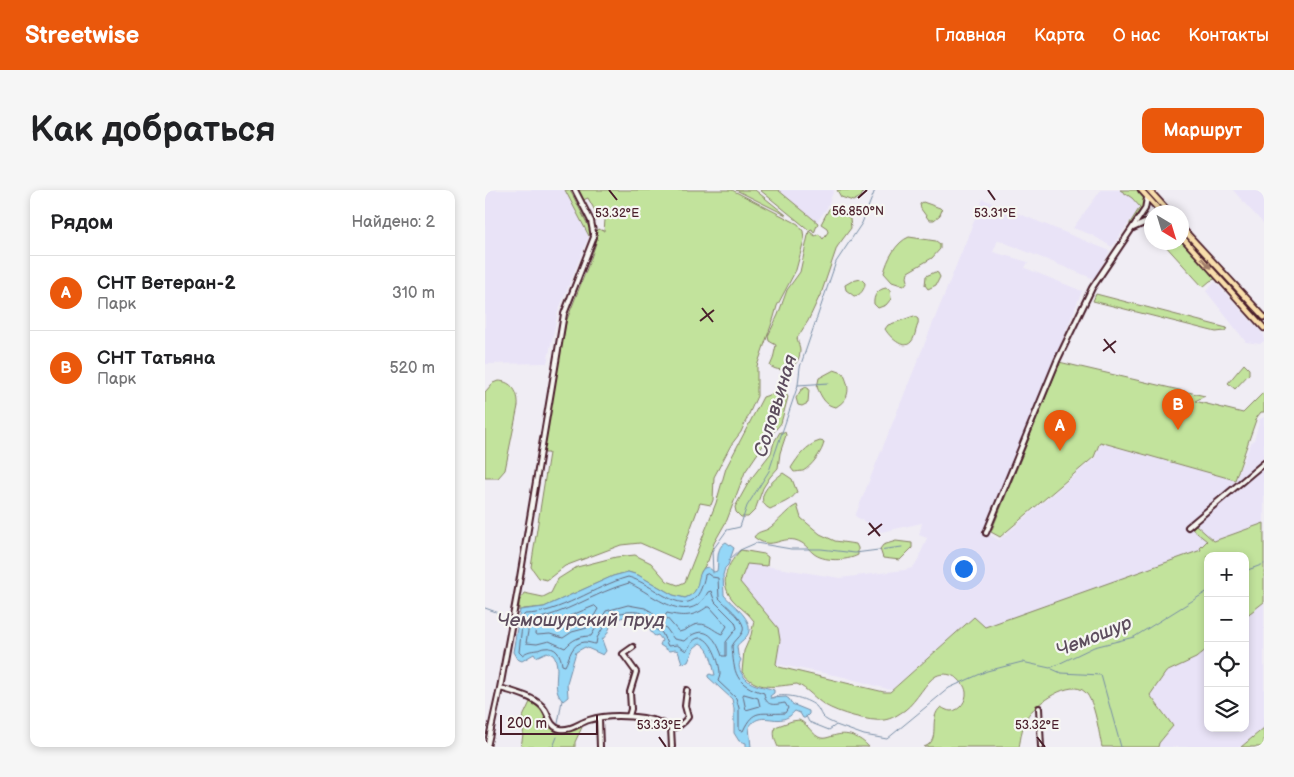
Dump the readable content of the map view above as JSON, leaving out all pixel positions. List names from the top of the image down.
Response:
{
  "water": ["Соловьиная", "Чемошурский пруд", "Чемошур"],
  "scale_bar": "200 m",
  "north": "bottom right",
  "page": {
    "header": "Streetwise",
    "nav": [
      "Главная",
      "Карта",
      "О нас",
      "Контакты"
    ],
    "buttons": "Маршрут",
    "title": "Как добраться",
    "heading": ["Рядом", "Найдено: 2"],
    "list": [
      {
        "mark": "A",
        "name": "СНТ Ветеран-2",
        "note": "Парк",
        "value": "310 m"
      },
      {
        "mark": "B",
        "name": "СНТ Татьяна",
        "note": "Парк",
        "value": "520 m"
      }
    ],
    "pins": ["B", "A"],
    "map_buttons": ["+", "−"],
    "scale": "200 m"
  },
  "coordinates": [
    "56.850°N",
    "53.32°E",
    "53.31°E",
    "53.33°E"
  ]
}
